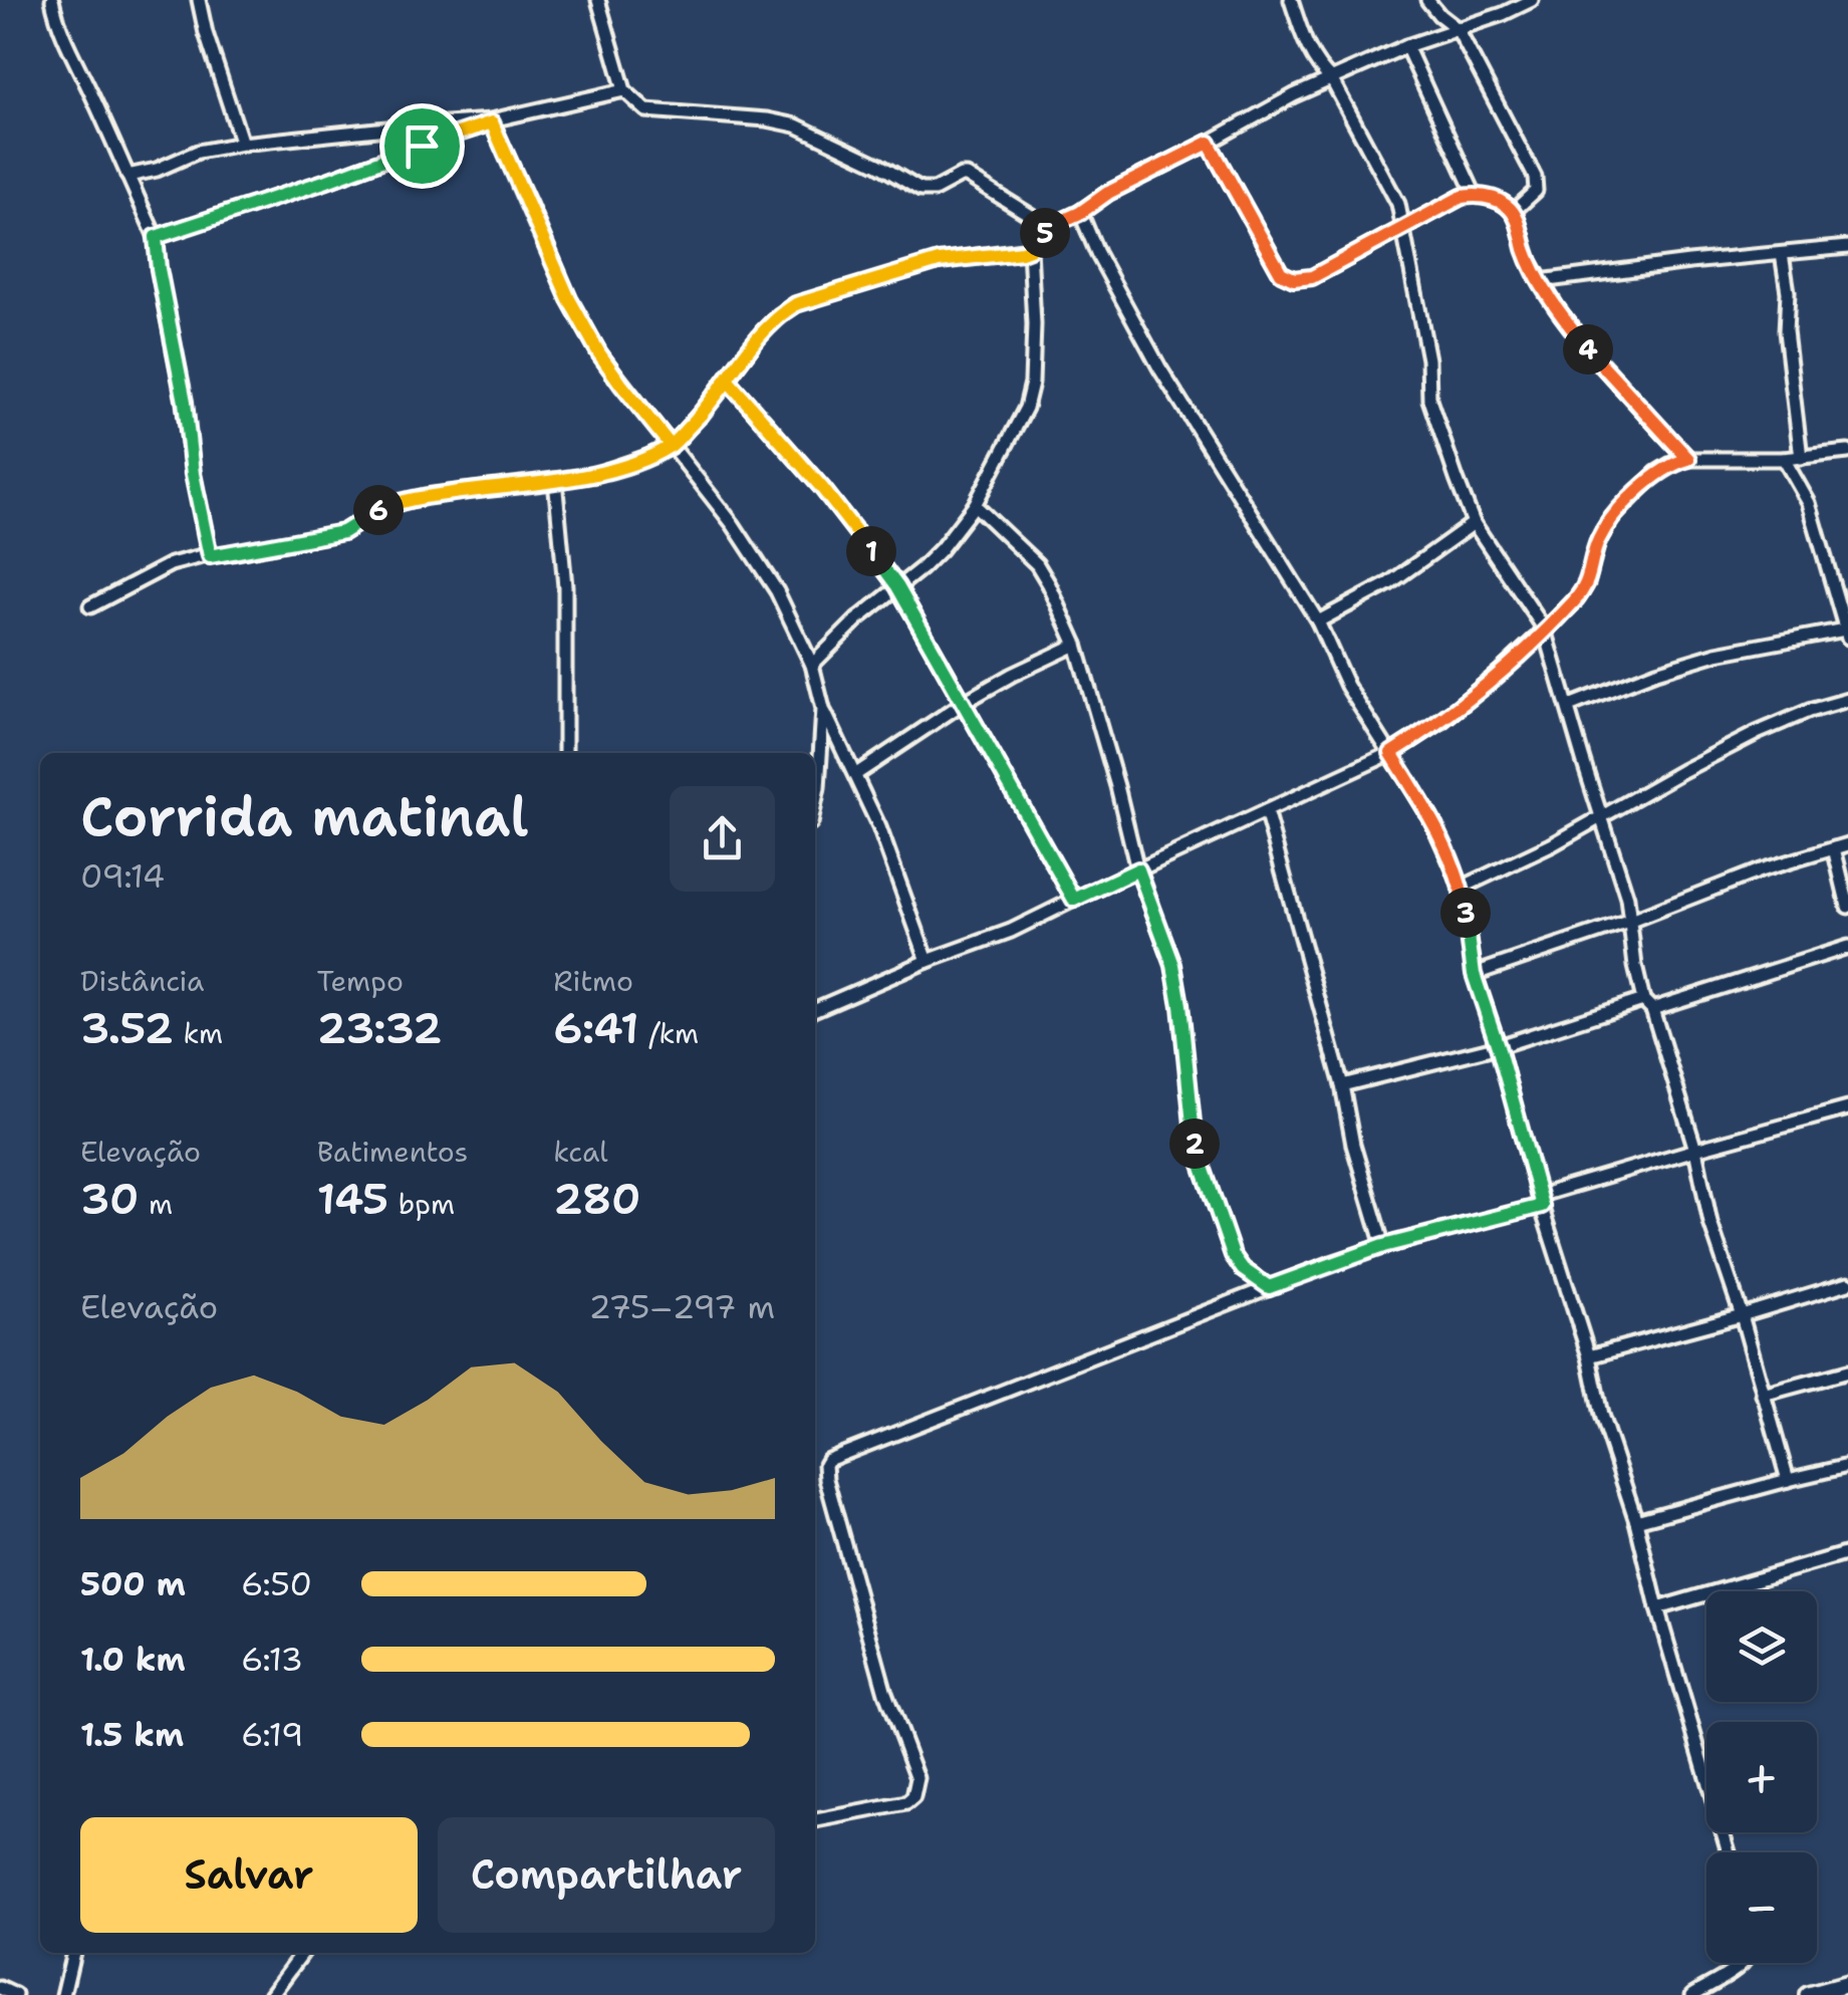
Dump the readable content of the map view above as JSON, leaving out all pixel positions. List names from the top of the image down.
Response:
{
  "page": {
    "pins": [
      "5",
      "4",
      "6",
      "1",
      "3",
      "2"
    ],
    "heading": ["Corrida matinal", "09:14"],
    "stats": [
      ["Distância", "3.52 km"],
      ["Tempo", "23:32"],
      ["Ritmo", "6:41 /km"],
      ["Elevação", "30 m"],
      ["Batimentos", "145 bpm"],
      ["kcal", "280"]
    ],
    "chart": ["Elevação", "275–297 m"],
    "list": [
      {
        "name": "500 m",
        "note": "6:50"
      },
      {
        "name": "1.0 km",
        "note": "6:13"
      },
      {
        "name": "1.5 km",
        "note": "6:19"
      }
    ],
    "map_buttons": ["+", "−"],
    "buttons": ["Salvar", "Compartilhar"]
  }
}
